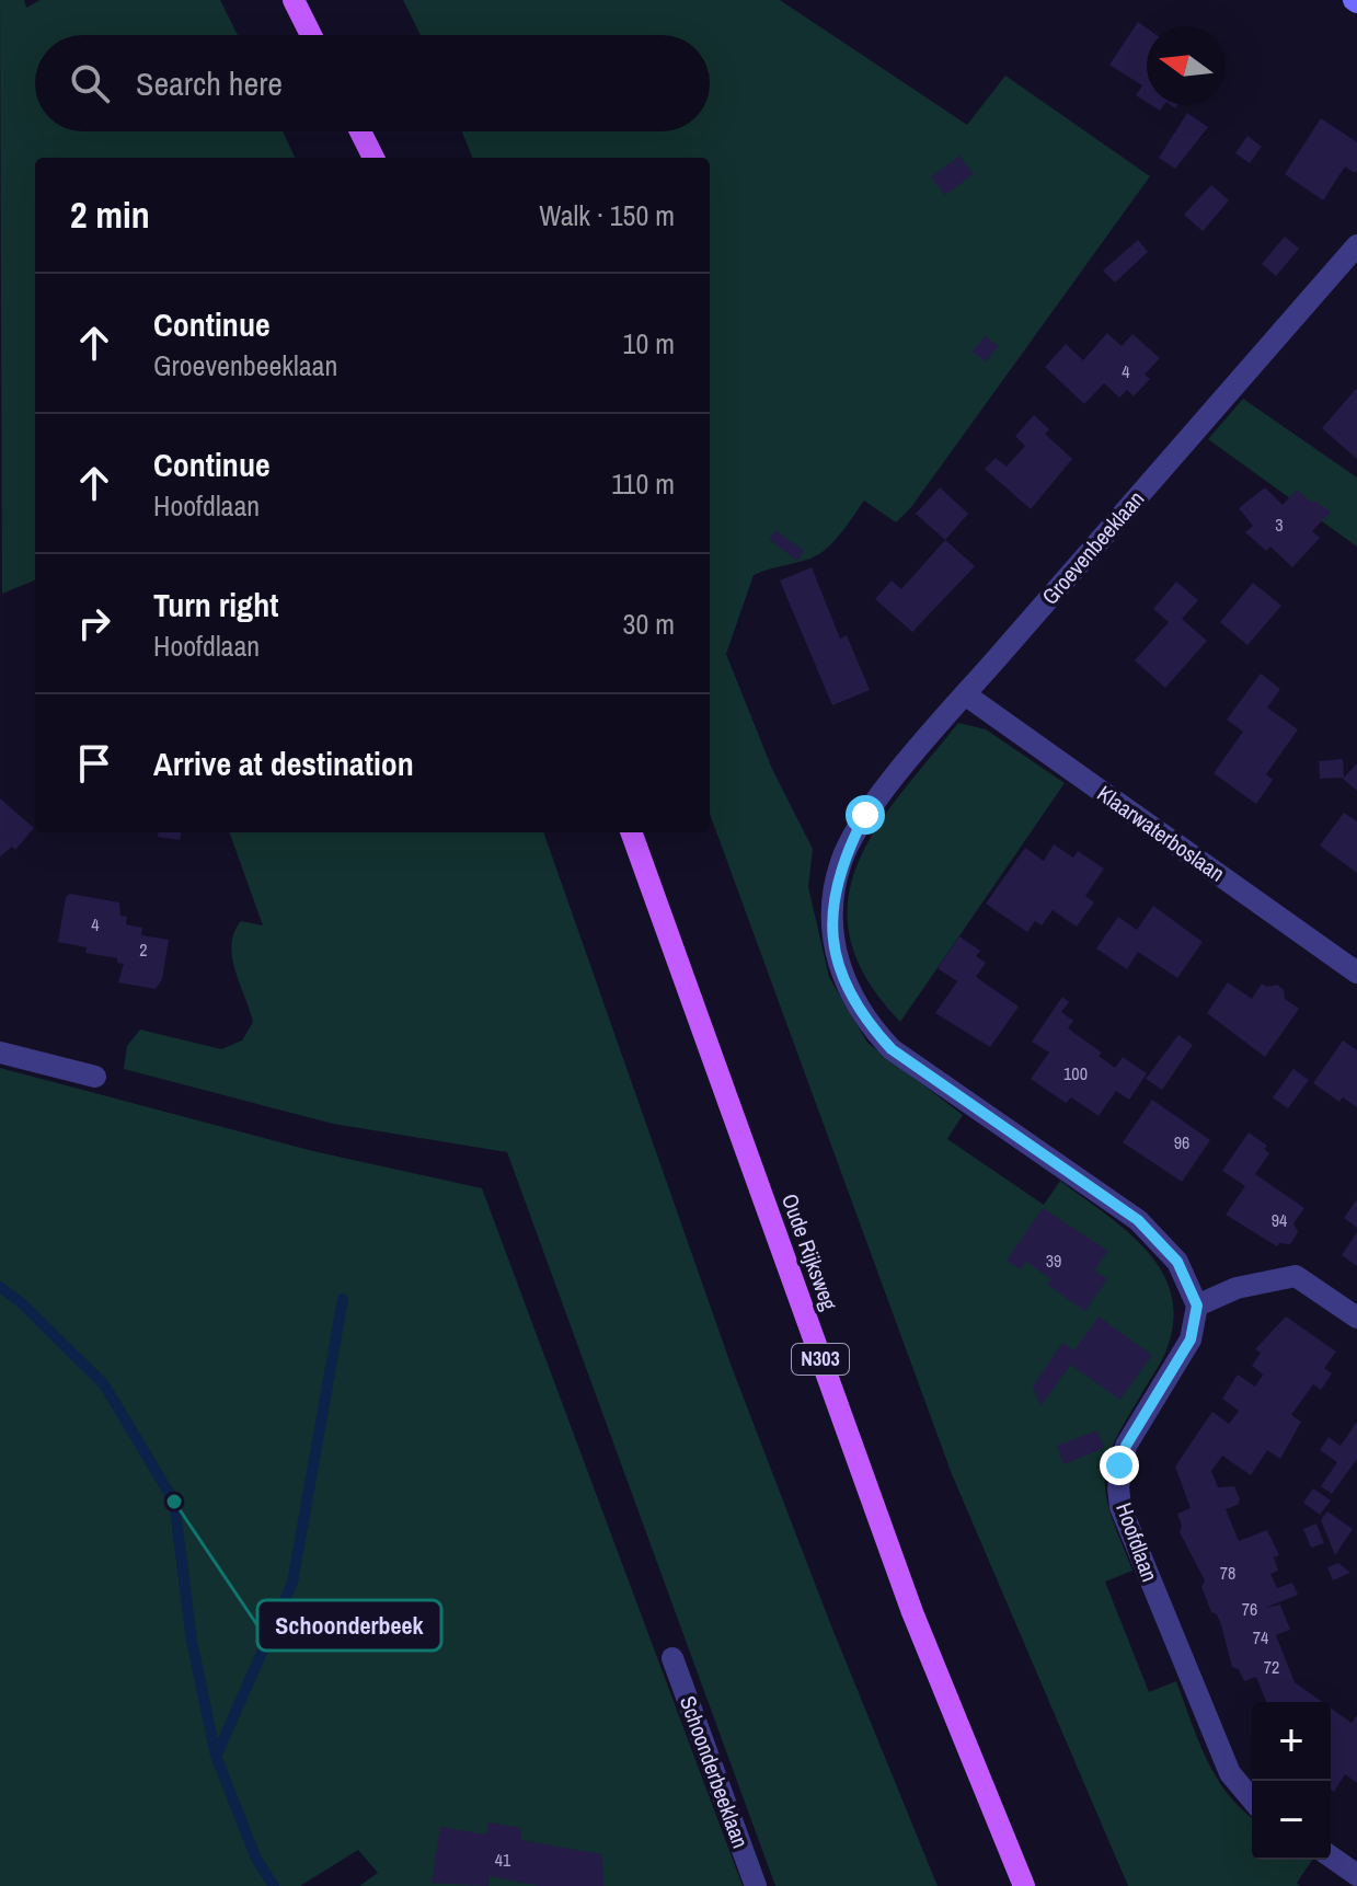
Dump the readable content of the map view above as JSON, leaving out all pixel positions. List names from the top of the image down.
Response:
{
  "streets": {
    "main road": ["Oude Rijksweg", "N303"],
    "street": [
      "Groevenbeeklaan",
      "Klaarwaterboslaan",
      "Hoofdlaan",
      "Schoonderbeeklaan"
    ]
  },
  "crossings": [
    ["Groevenbeeklaan", "Klaarwaterboslaan"],
    ["Groevenbeeklaan", "Hoofdlaan"]
  ],
  "places": ["Schoonderbeek"],
  "house_numbers": [
    "4",
    "3",
    "4",
    "2",
    "100",
    "96",
    "94",
    "39",
    "78",
    "76",
    "74",
    "72",
    "41"
  ],
  "north": "left",
  "page": {
    "search": "Search here",
    "heading": ["2 min", "Walk · 150 m"],
    "list": [
      ["Continue", "Groevenbeeklaan", "10 m"],
      ["Continue", "Hoofdlaan", "110 m"],
      ["Turn right", "Hoofdlaan", "30 m"],
      "Arrive at destination"
    ],
    "map_buttons": ["+", "−"]
  }
}
